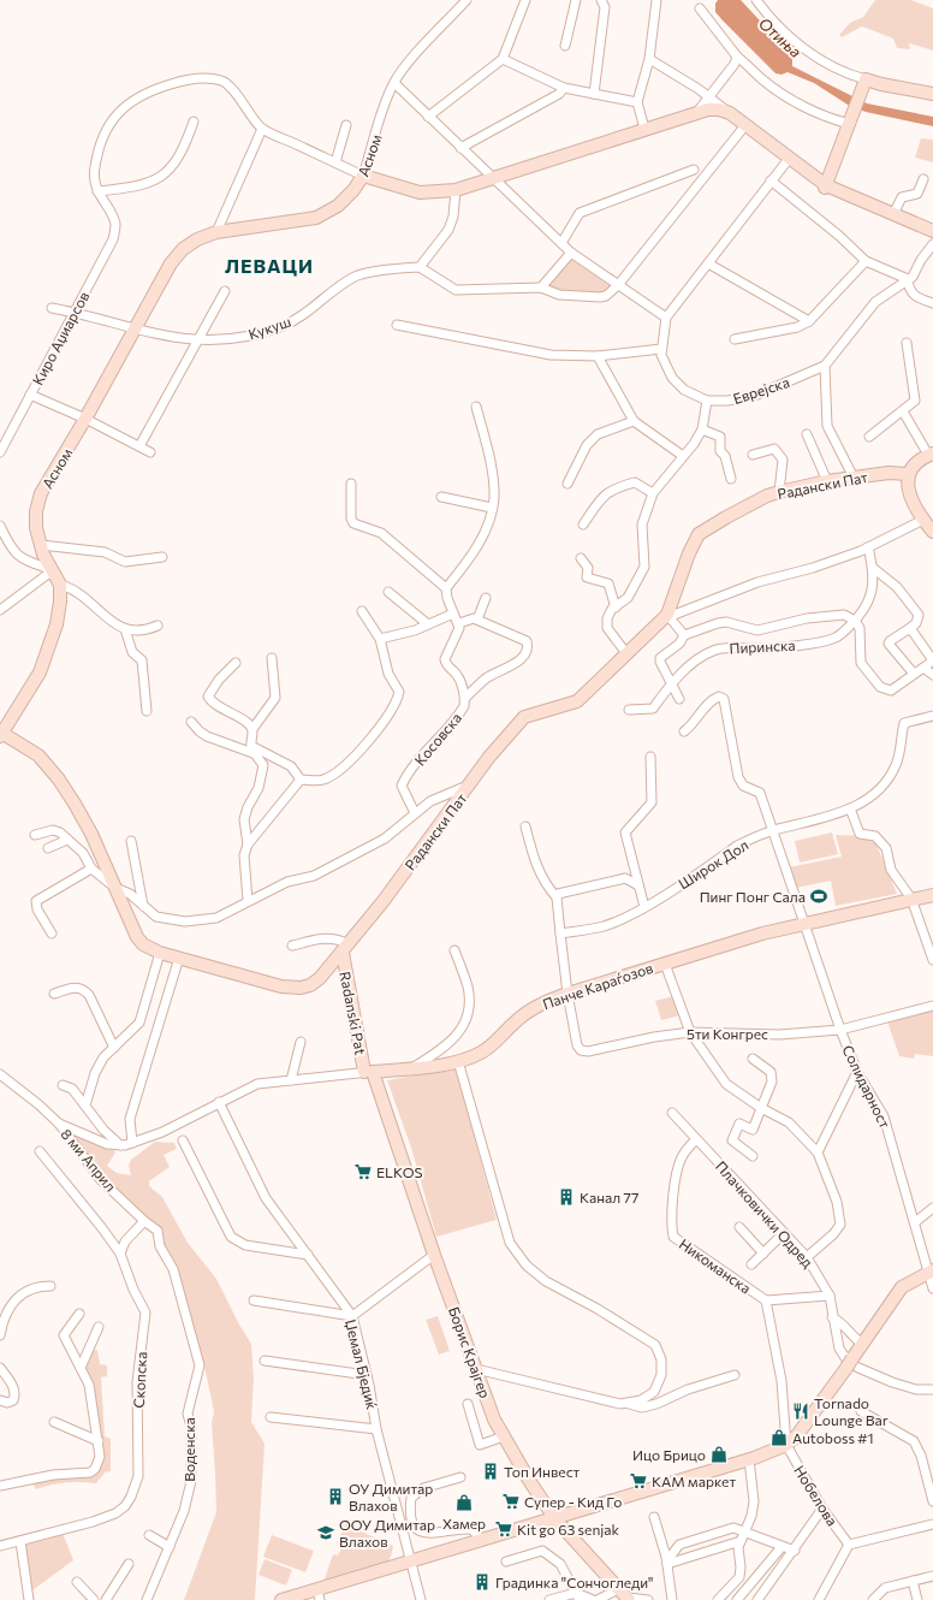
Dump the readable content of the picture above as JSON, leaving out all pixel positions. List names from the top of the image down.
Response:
{
  "streets": {
    "street": [
      "Асном",
      "Кукуш",
      "Киро Аџиарсов",
      "Еврејска",
      "Радански Пат",
      "Пиринска",
      "Косовска",
      "Широк Дол",
      "Панче Караѓозов",
      "Radanski Pat",
      "5ти Конгрес",
      "Солидарност",
      "8 ми Април",
      "Плачковички Одред",
      "Никоманска",
      "Борис Крајгер",
      "Џемал Бједиќ",
      "Скопска",
      "Воденска",
      "Нобелова"
    ]
  },
  "crossings": [
    ["Асном", "Кукуш"],
    ["Асном", "Радански Пат"],
    ["Кукуш", "Киро Аџиарсов"],
    ["Радански Пат", "Radanski Pat"],
    ["Широк Дол", "Солидарност"],
    ["Панче Караѓозов", "Radanski Pat"],
    ["Панче Караѓозов", "5ти Конгрес"],
    ["Панче Караѓозов", "Солидарност"],
    ["Панче Караѓозов", "Борис Крајгер"],
    ["Панче Караѓозов", "Џемал Бједиќ"],
    ["Radanski Pat", "Борис Крајгер"],
    ["5ти Конгрес", "Солидарност"],
    ["8 ми Април", "Воденска"],
    ["Плачковички Одред", "Никоманска"],
    ["Никоманска", "Нобелова"]
  ],
  "districts": ["ЛЕВАЦИ"],
  "water": ["Отиња"],
  "places": {
    "sports": ["Пинг Понг Сала"],
    "supermarket": [
      "ELKOS",
      "КАМ маркет",
      "Супер - Кид Го",
      "Kit go 63 senjak"
    ],
    "building": [
      "Канал 77",
      "Топ Инвест",
      "ОУ Димитар Влахов",
      "Градинка \"Сончогледи\""
    ],
    "restaurant": ["Tornado Lounge Bar"],
    "shop": ["Autoboss #1", "Ицо Брицо", "Хамер"],
    "school or university": ["ООУ Димитар Влахов"]
  }
}
